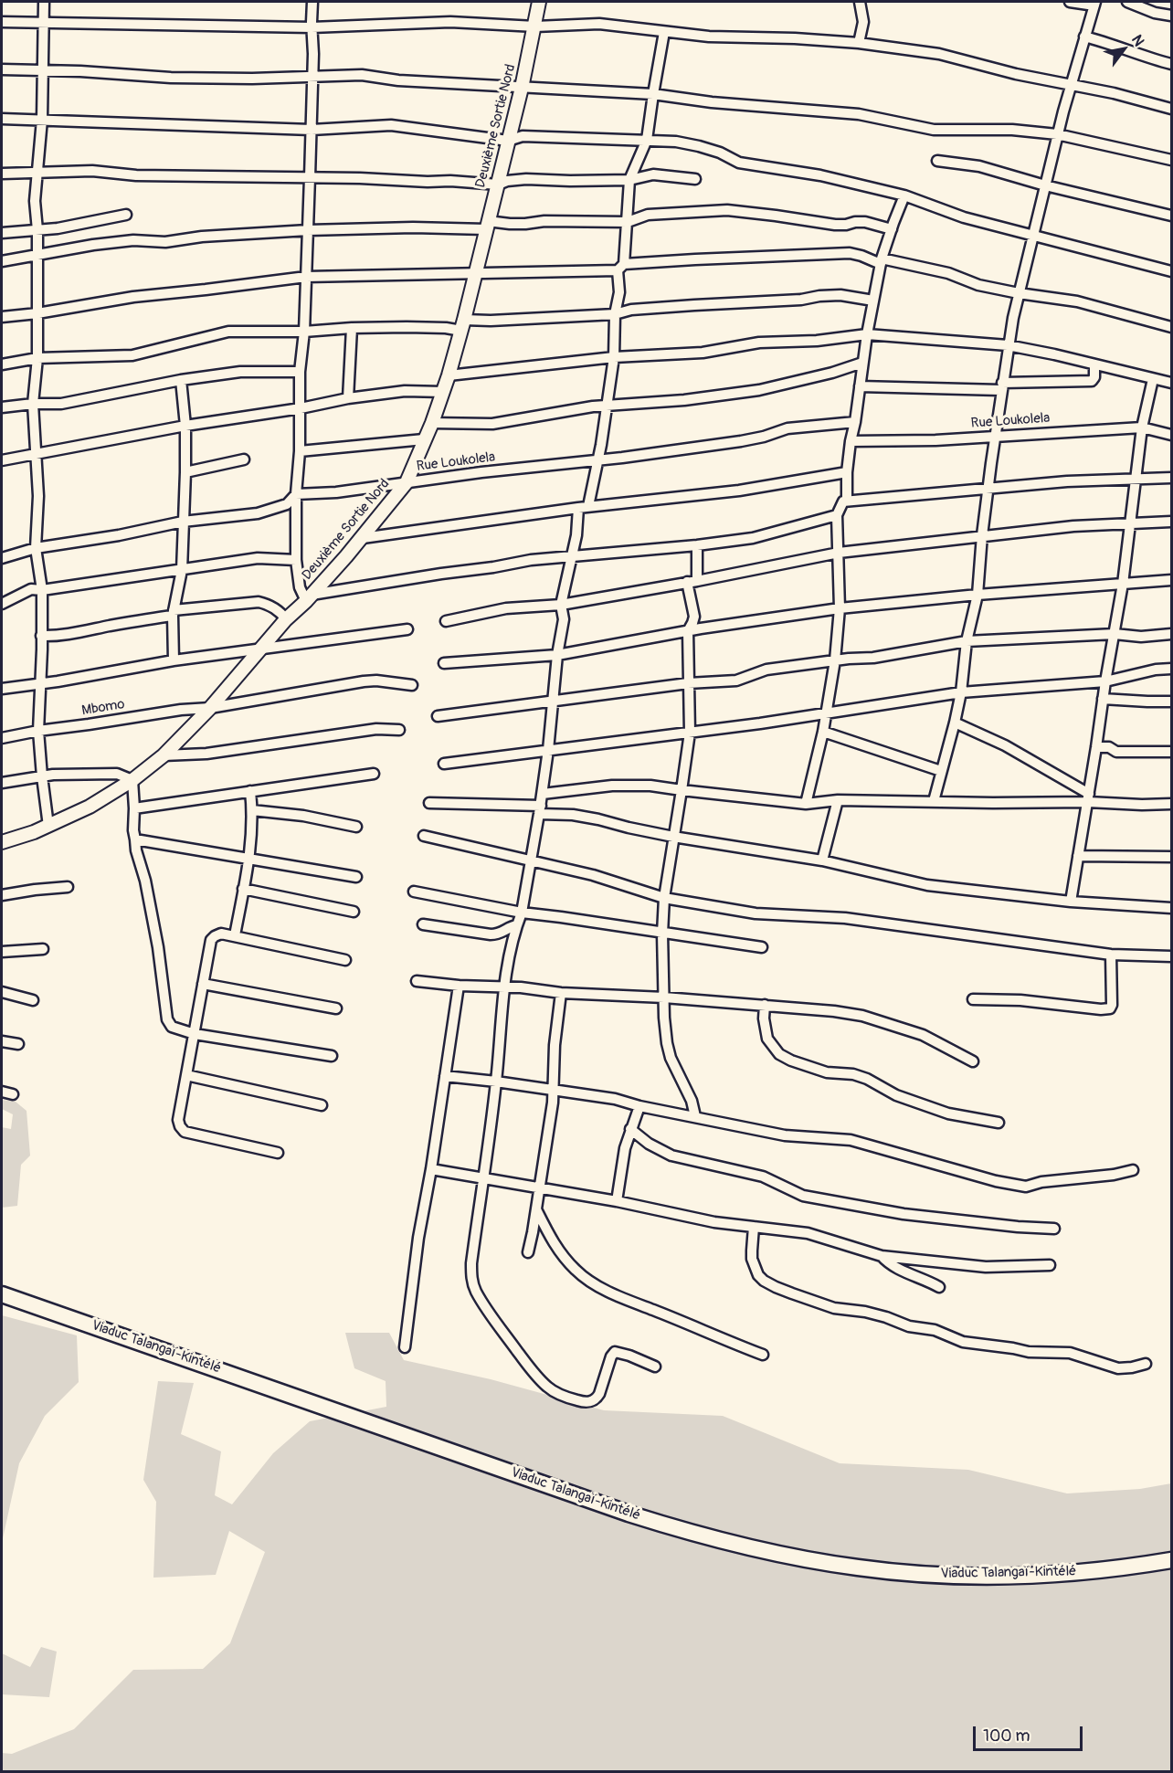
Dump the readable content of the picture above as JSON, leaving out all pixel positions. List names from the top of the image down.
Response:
{
  "streets": {
    "highway": ["Viaduc Talangaï-Kintélé"],
    "main road": ["Deuxième Sortie Nord"],
    "street": ["Rue Loukolela", "Mbomo"]
  },
  "crossings": [
    ["Deuxième Sortie Nord", "Rue Loukolela"],
    ["Deuxième Sortie Nord", "Mbomo"]
  ],
  "scale_bar": "100 m",
  "north": "top right"
}
